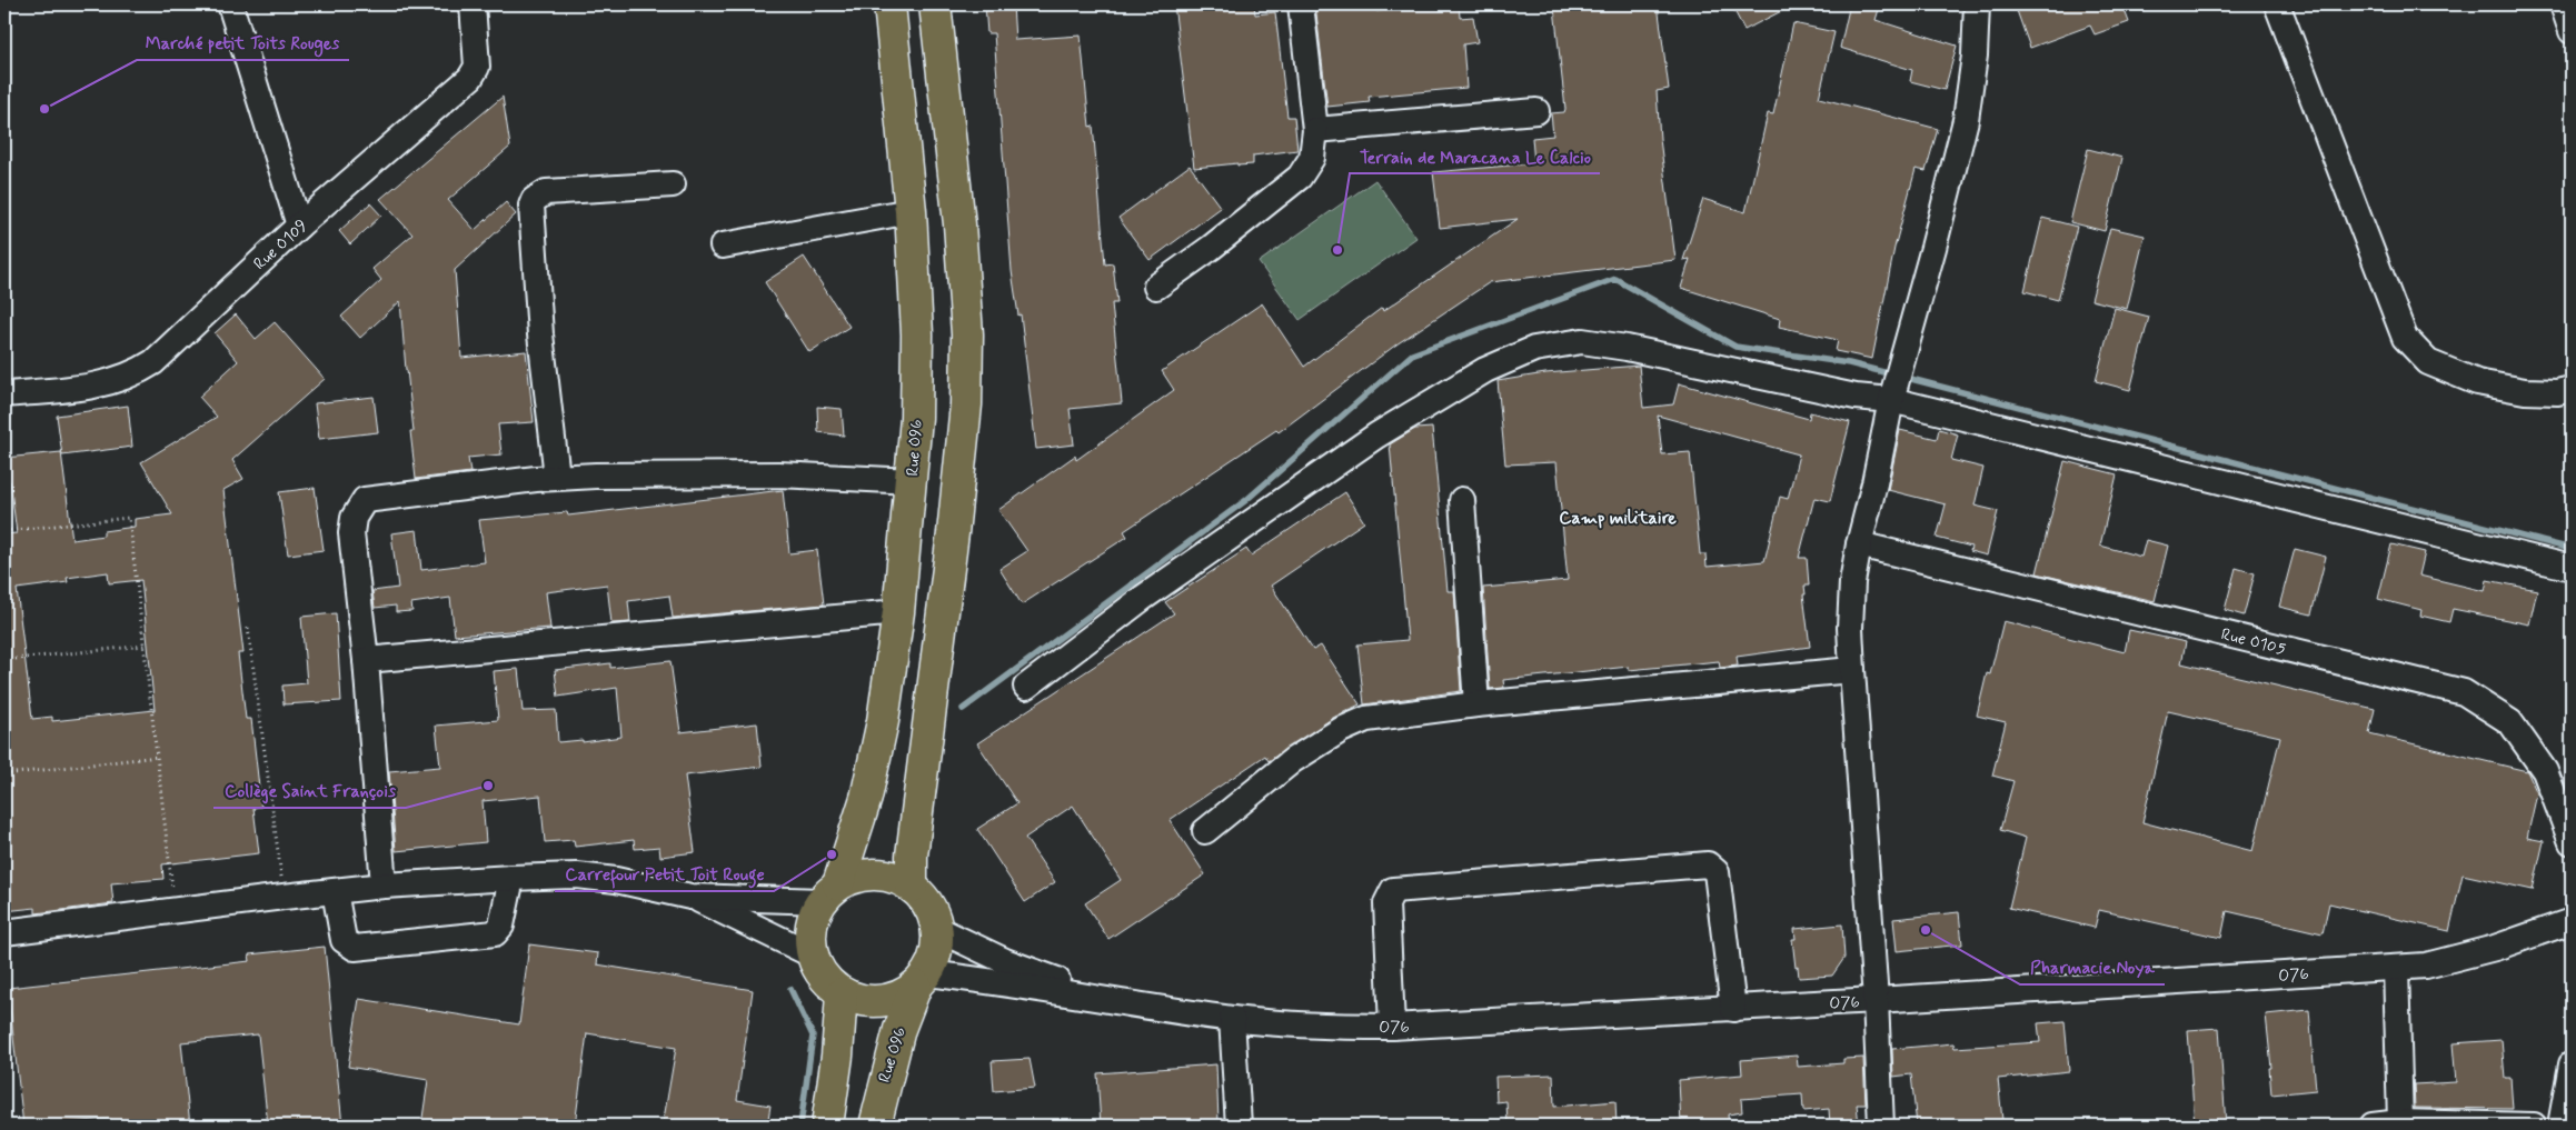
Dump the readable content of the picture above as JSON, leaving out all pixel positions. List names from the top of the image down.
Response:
{
  "streets": {
    "main road": ["Rue O96"],
    "street": ["Rue O109", "Rue O105", "O76"]
  },
  "districts": ["Camp militaire"],
  "places": [
    "Marché petit Toits Rouges",
    "Terrain de Maracana Le Calcio",
    "Collège Saint François",
    "Carrefour Petit Toit Rouge",
    "Pharmacie Noya"
  ]
}
